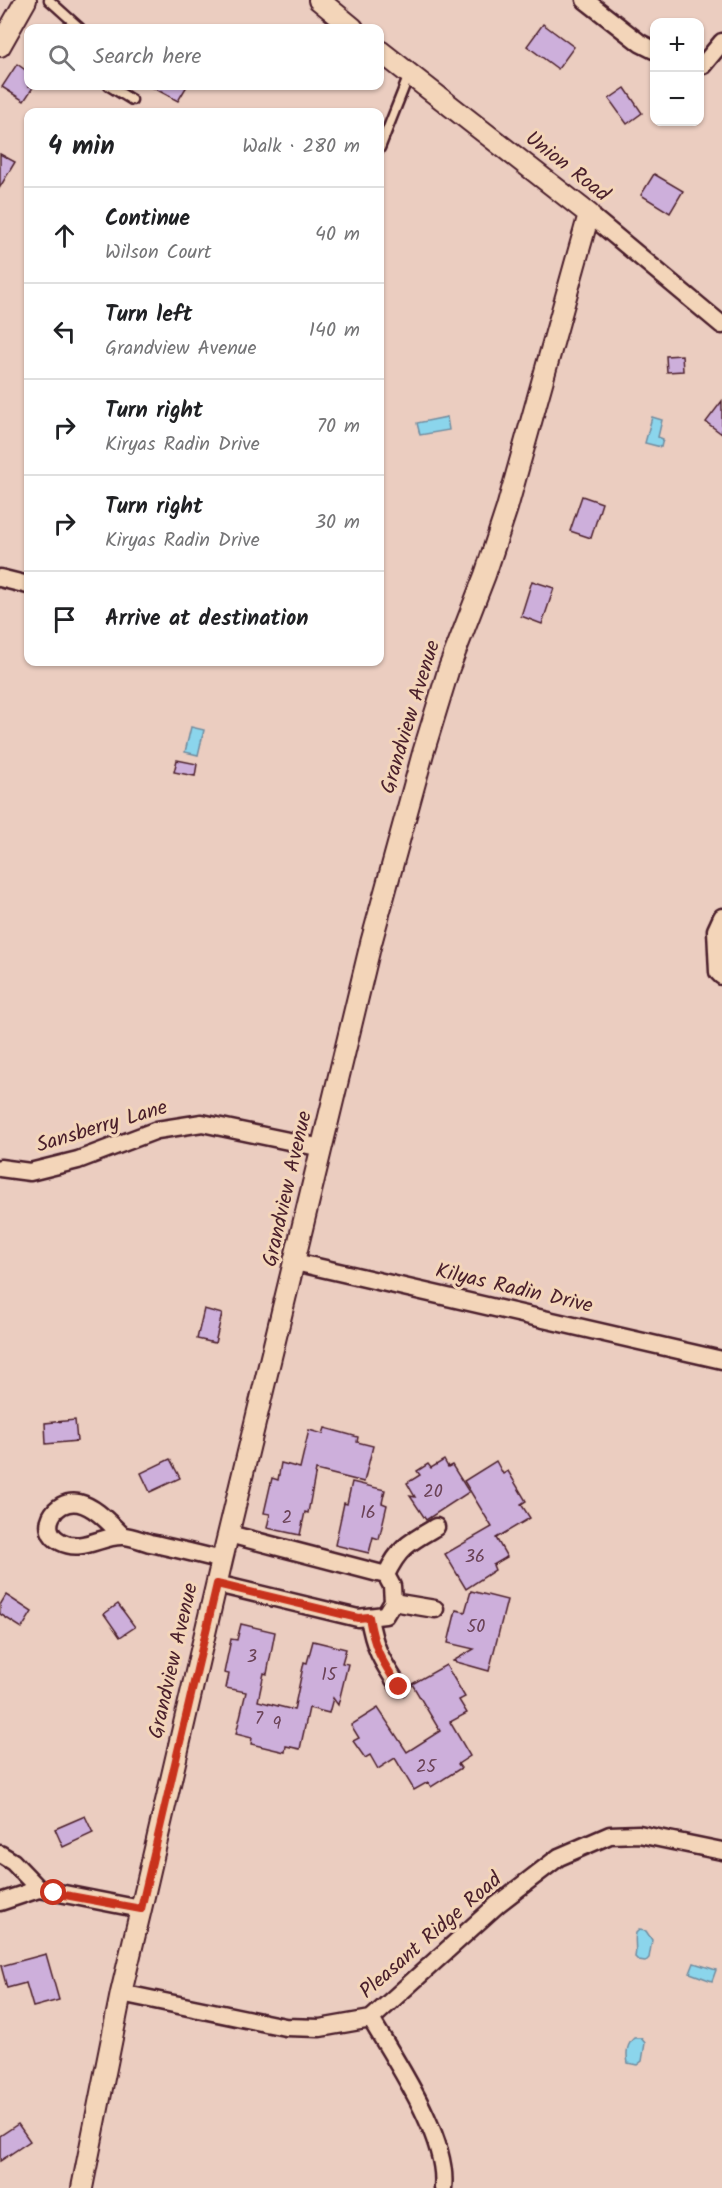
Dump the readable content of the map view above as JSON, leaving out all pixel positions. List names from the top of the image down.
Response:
{
  "streets": {
    "street": [
      "Union Road",
      "Grandview Avenue",
      "Sansberry Lane",
      "Kilyas Radin Drive",
      "Pleasant Ridge Road"
    ]
  },
  "crossings": [
    ["Union Road", "Grandview Avenue"],
    ["Grandview Avenue", "Sansberry Lane"],
    ["Grandview Avenue", "Kilyas Radin Drive"],
    ["Grandview Avenue", "Pleasant Ridge Road"]
  ],
  "house_numbers": [
    "20",
    "16",
    "2",
    "36",
    "50",
    "3",
    "15",
    "7",
    "9",
    "25"
  ],
  "page": {
    "map_buttons": ["+", "−"],
    "search": "Search here",
    "heading": ["4 min", "Walk · 280 m"],
    "list": [
      ["Continue", "Wilson Court", "40 m"],
      ["Turn left", "Grandview Avenue", "140 m"],
      ["Turn right", "Kiryas Radin Drive", "70 m"],
      ["Turn right", "Kiryas Radin Drive", "30 m"],
      "Arrive at destination"
    ]
  }
}
